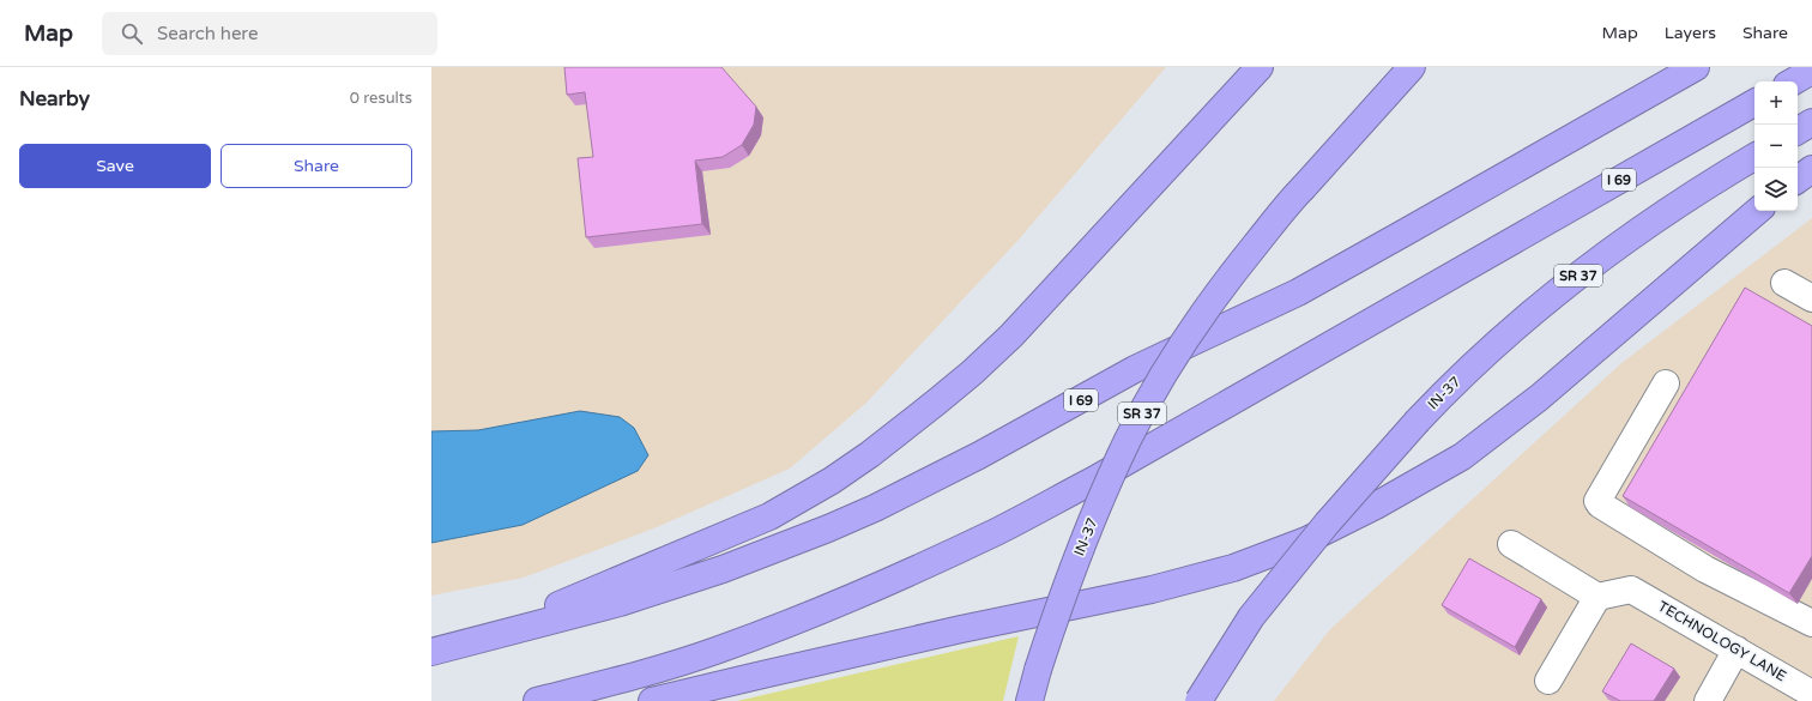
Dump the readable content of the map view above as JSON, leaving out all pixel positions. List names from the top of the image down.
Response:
{
  "streets": {
    "highway": ["I 69", "SR 37", "IN-37"],
    "street": ["TECHNOLOGY LANE"]
  },
  "page": {
    "header": "Map",
    "search": "Search here",
    "nav": ["Map", "Layers", "Share"],
    "heading": ["Nearby", "0 results"],
    "map_buttons": ["+", "−"],
    "buttons": ["Save", "Share"]
  }
}
